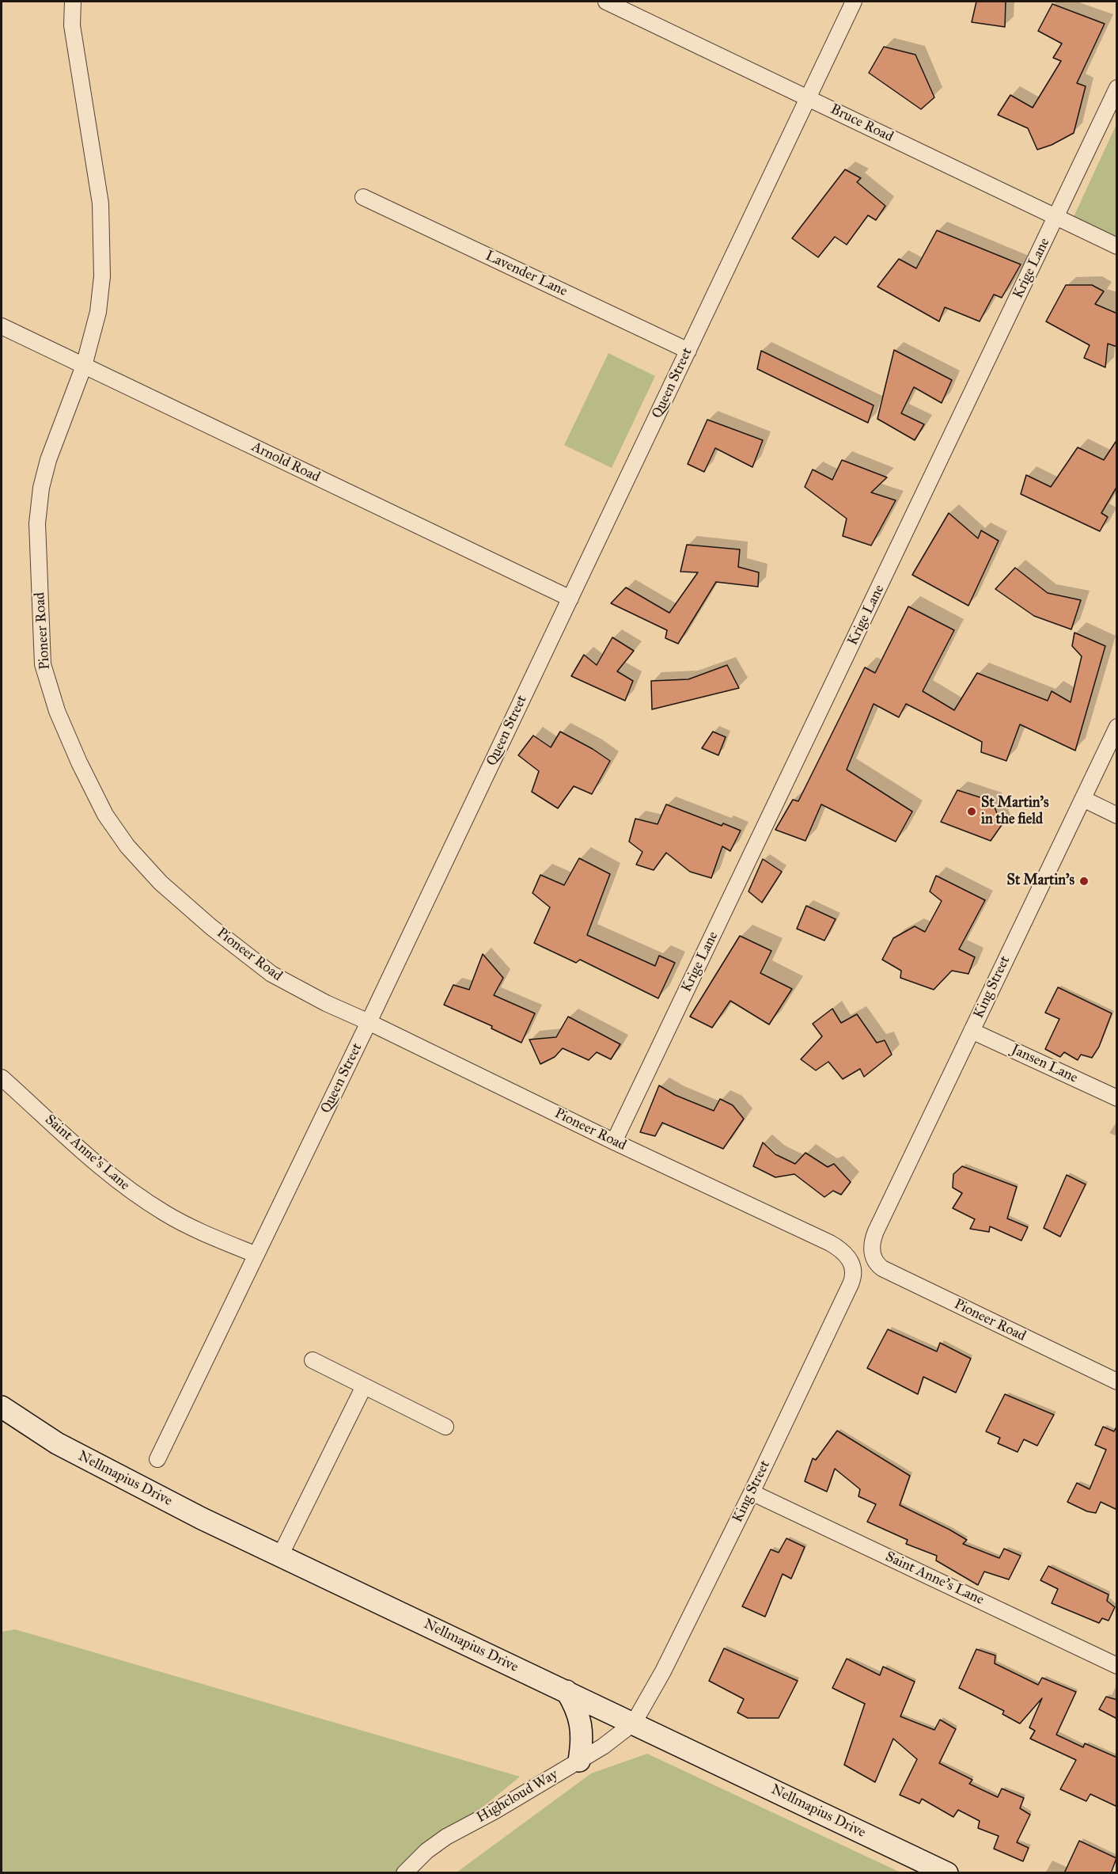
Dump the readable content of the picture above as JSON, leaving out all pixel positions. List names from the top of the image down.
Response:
{
  "streets": {
    "main road": ["Nellmapius Drive"],
    "street": [
      "Bruce Road",
      "Krige Lane",
      "Lavender Lane",
      "Queen Street",
      "Arnold Road",
      "Pioneer Road",
      "King Street",
      "Jansen Lane",
      "Saint Anne's Lane",
      "Highcloud Way"
    ]
  },
  "crossings": [
    ["Bruce Road", "Krige Lane"],
    ["Bruce Road", "Queen Street"],
    ["Krige Lane", "Pioneer Road"],
    ["Lavender Lane", "Queen Street"],
    ["Queen Street", "Arnold Road"],
    ["Queen Street", "Pioneer Road"],
    ["Queen Street", "Saint Anne's Lane"],
    ["Arnold Road", "Pioneer Road"],
    ["Pioneer Road", "King Street"],
    ["King Street", "Jansen Lane"],
    ["King Street", "Saint Anne's Lane"],
    ["King Street", "Nellmapius Drive"],
    ["King Street", "Highcloud Way"],
    ["Nellmapius Drive", "Highcloud Way"]
  ],
  "places": ["St Martin's in the field", "St Martin's"]
}
